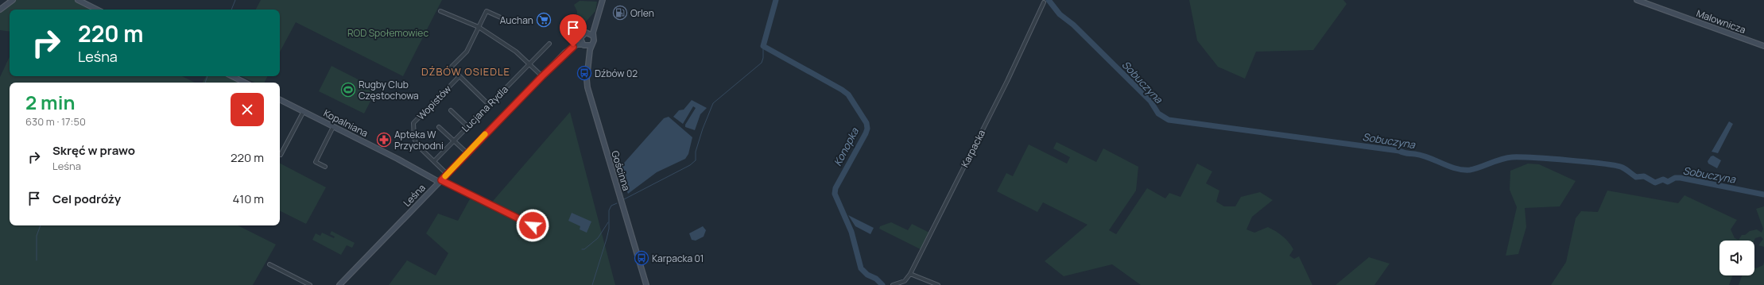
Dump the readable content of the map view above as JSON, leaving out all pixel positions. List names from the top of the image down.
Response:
{
  "streets": {
    "street": [
      "Malownicza",
      "Wopistów",
      "Lucjana Rydla",
      "Kopalniana",
      "Karpacka",
      "Gościnna",
      "Leśna"
    ]
  },
  "crossings": [
    ["Wopistów", "Lucjana Rydla"],
    ["Wopistów", "Leśna"],
    ["Kopalniana", "Leśna"],
    ["Gościnna", "Leśna"]
  ],
  "districts": ["DŹBÓW OSIEDLE"],
  "water": ["Sobuczyna", "Konopka"],
  "parks": ["ROD Społemowiec"],
  "places": {
    "fuel station": ["Orlen"],
    "supermarket": ["Auchan"],
    "bus stop": ["Dźbów 02", "Karpacka 01"],
    "sports": ["Rugby Club Częstochowa"],
    "pharmacy": ["Apteka W Przychodni"]
  },
  "page": {
    "turn": ["220 m", "Leśna"],
    "heading": ["2 min", "630 m · 17:50"],
    "list": [
      {
        "name": "Skręć w prawo",
        "note": "Leśna",
        "value": "220 m"
      },
      {
        "name": "Cel podróży",
        "value": "410 m"
      }
    ]
  }
}
